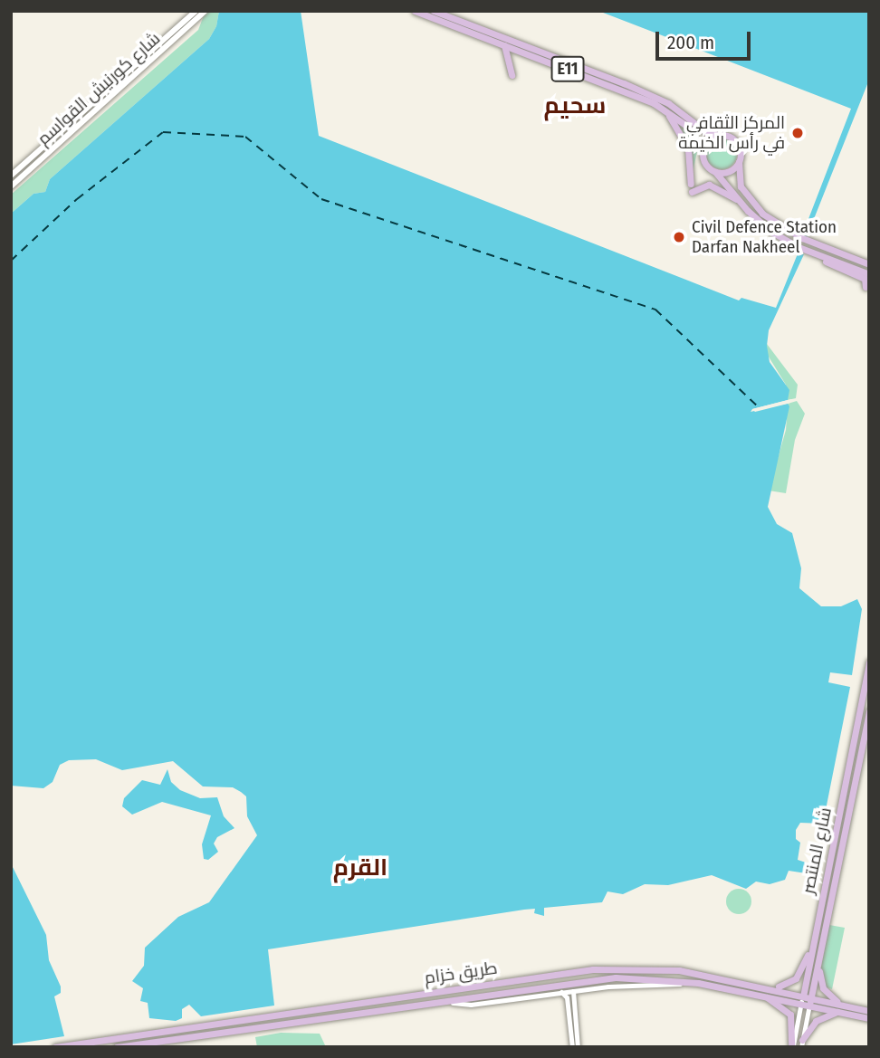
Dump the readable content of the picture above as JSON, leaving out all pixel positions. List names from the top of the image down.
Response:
{
  "streets": {
    "main road": [
      "E11",
      "شارع كورنيش القواسم",
      "شارع المنتصر",
      "طريق خزام"
    ]
  },
  "crossings": [
    ["شارع المنتصر", "طريق خزام"]
  ],
  "districts": ["سحيم", "القرم"],
  "places": ["المركز الثقافي في رأس الخيمة", "Civil Defence Station Darfan Nakheel"],
  "scale_bar": "200 m"
}
